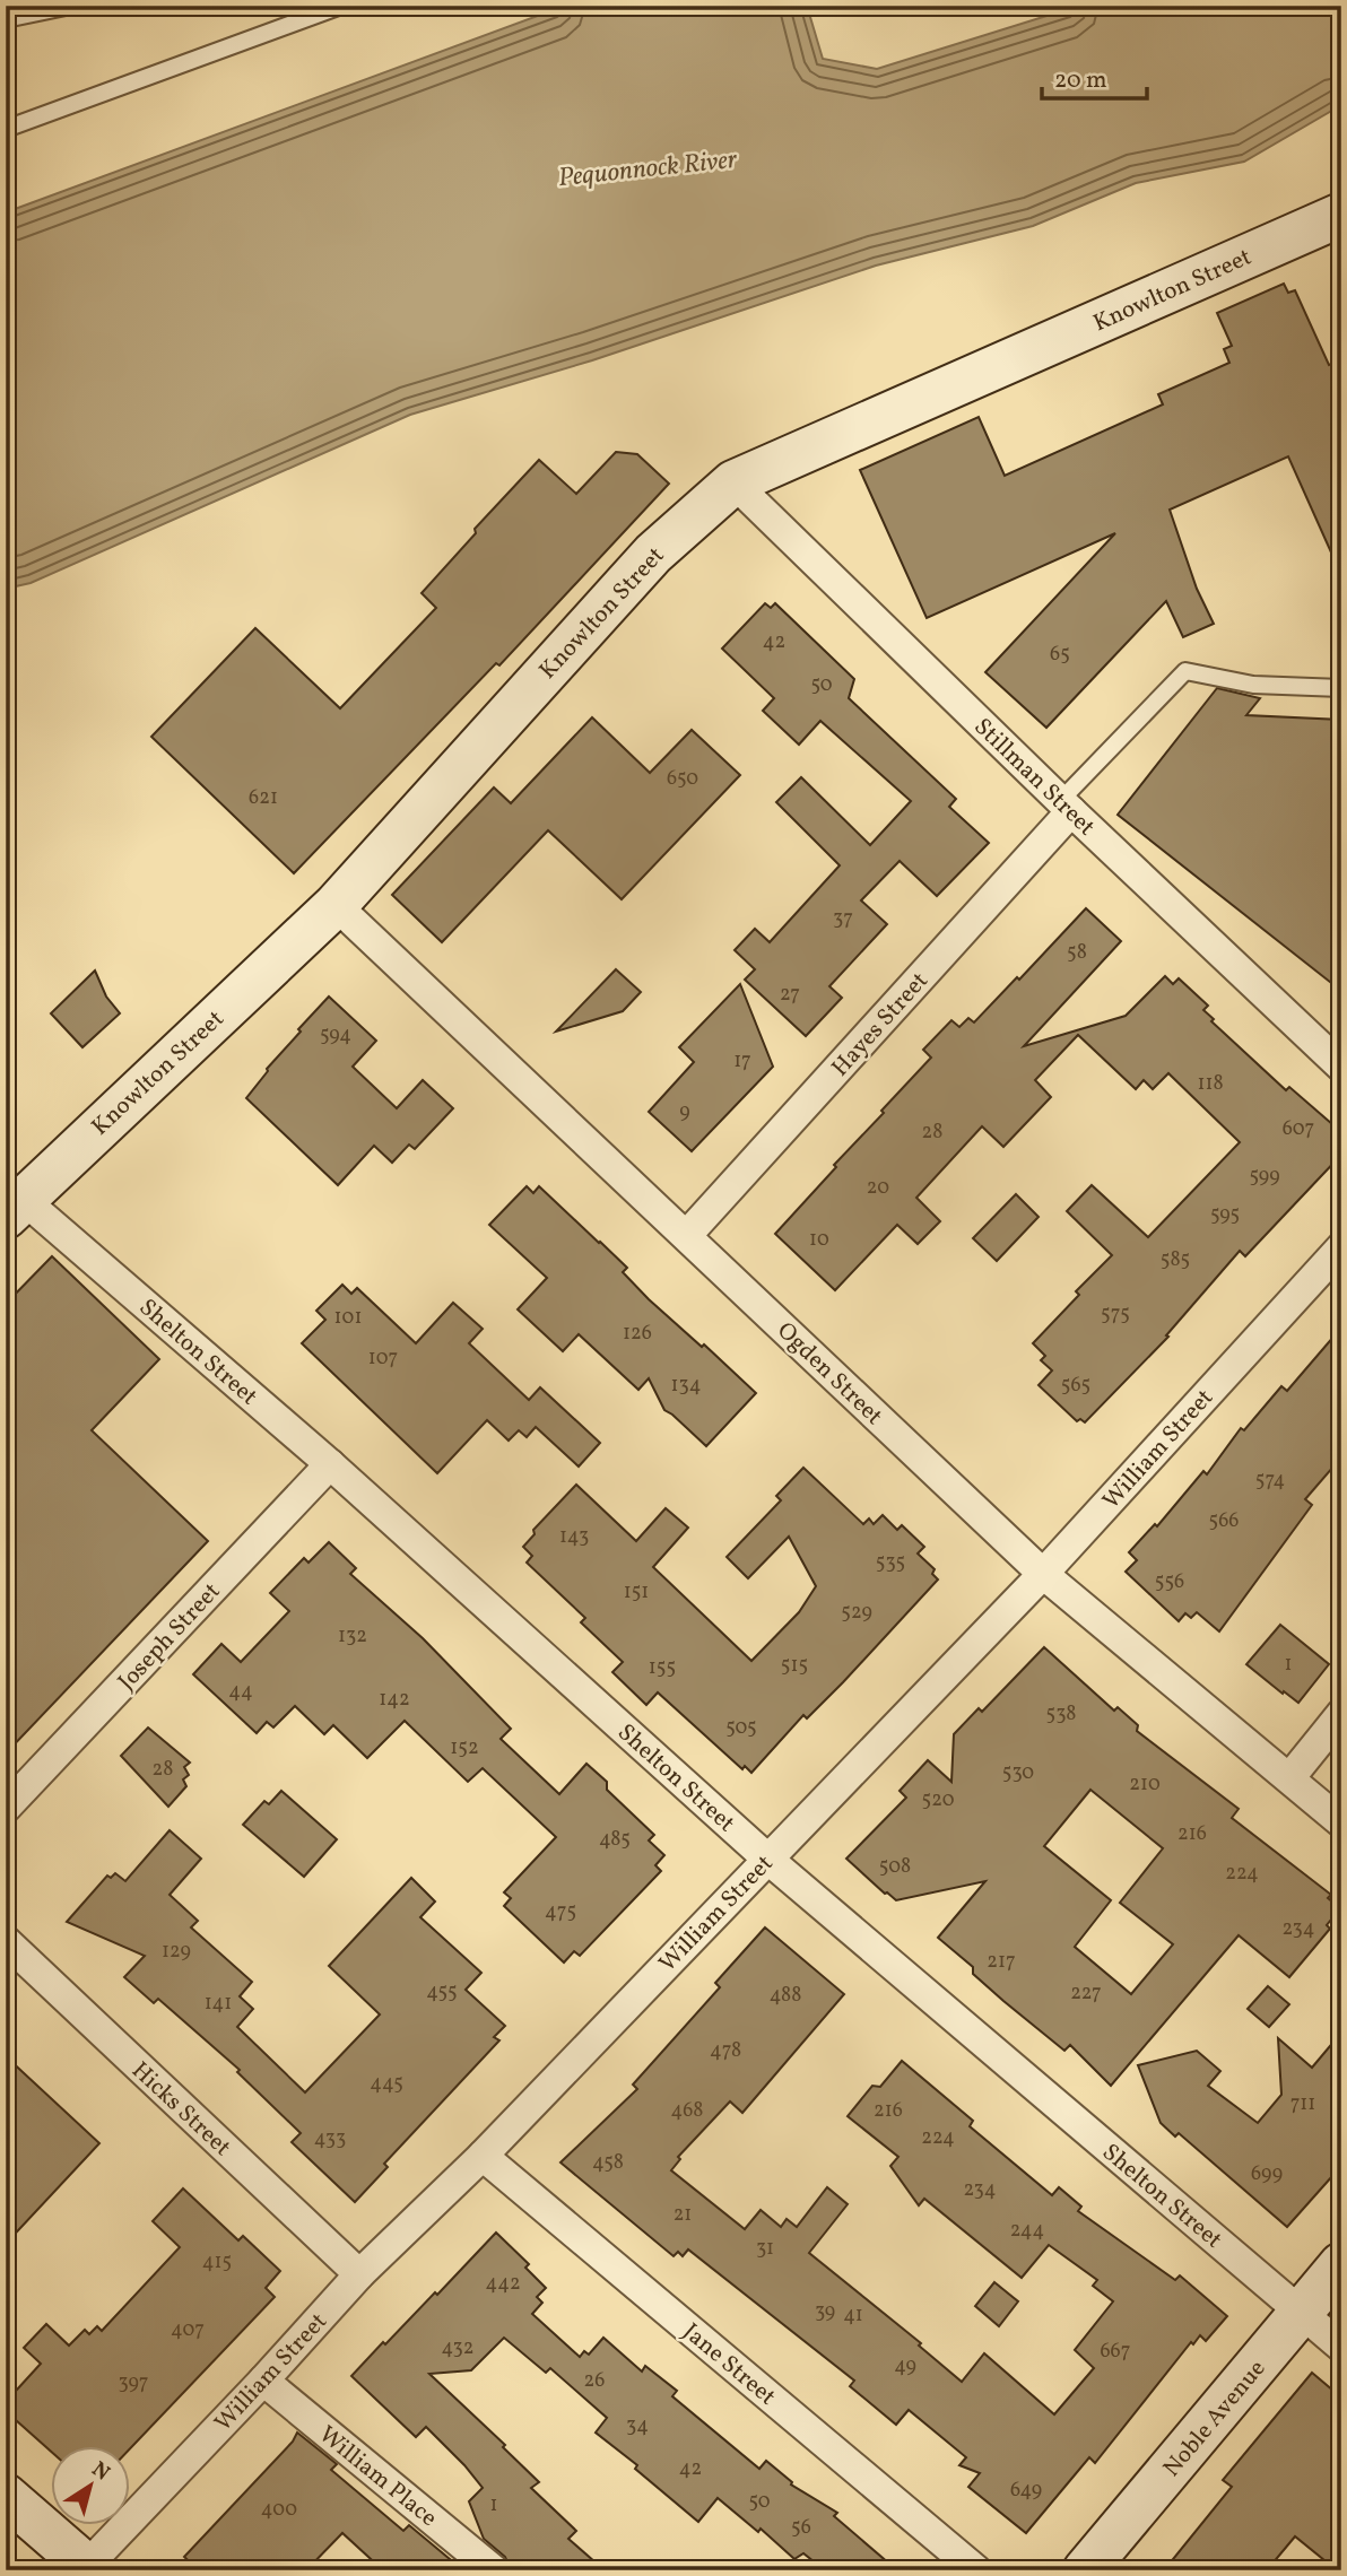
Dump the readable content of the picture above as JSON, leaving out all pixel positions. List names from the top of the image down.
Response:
{
  "streets": {
    "main road": ["Knowlton Street", "Noble Avenue"],
    "street": [
      "Stillman Street",
      "Hayes Street",
      "Shelton Street",
      "Ogden Street",
      "William Street",
      "Joseph Street",
      "Hicks Street",
      "Jane Street",
      "William Place"
    ]
  },
  "crossings": [
    ["Knowlton Street", "Stillman Street"],
    ["Knowlton Street", "Shelton Street"],
    ["Knowlton Street", "Ogden Street"],
    ["Stillman Street", "Hayes Street"],
    ["Hayes Street", "Ogden Street"],
    ["Shelton Street", "William Street"],
    ["Shelton Street", "Joseph Street"],
    ["Shelton Street", "Noble Avenue"],
    ["Ogden Street", "William Street"],
    ["William Street", "Hicks Street"],
    ["William Street", "Jane Street"],
    ["William Street", "William Place"]
  ],
  "water": ["Pequonnock River"],
  "house_numbers": [
    "42",
    "65",
    "50",
    "650",
    "621",
    "37",
    "58",
    "27",
    "594",
    "17",
    "118",
    "9",
    "607",
    "28",
    "599",
    "20",
    "595",
    "10",
    "585",
    "575",
    "101",
    "126",
    "107",
    "134",
    "565",
    "574",
    "566",
    "143",
    "535",
    "556",
    "151",
    "529",
    "132",
    "1",
    "515",
    "155",
    "44",
    "142",
    "538",
    "505",
    "152",
    "28",
    "530",
    "210",
    "520",
    "216",
    "485",
    "508",
    "224",
    "475",
    "234",
    "129",
    "217",
    "455",
    "227",
    "488",
    "141",
    "478",
    "445",
    "711",
    "468",
    "216",
    "224",
    "433",
    "458",
    "699",
    "234",
    "21",
    "244",
    "31",
    "415",
    "442",
    "39",
    "41",
    "407",
    "432",
    "667",
    "49",
    "26",
    "397",
    "34",
    "42",
    "649",
    "50",
    "1",
    "400",
    "56"
  ],
  "scale_bar": "20 m",
  "north": "top right"
}
